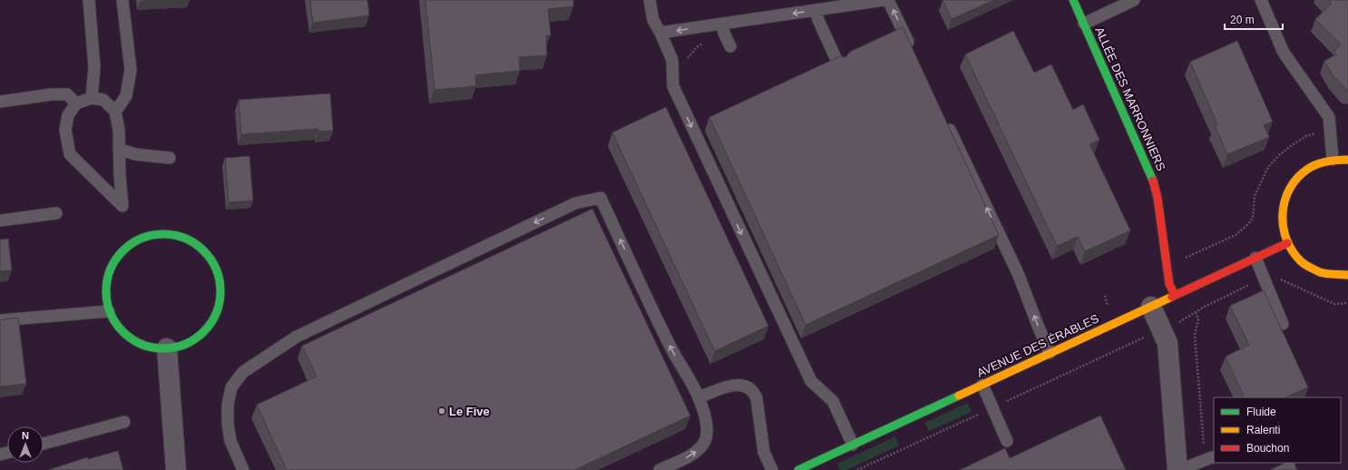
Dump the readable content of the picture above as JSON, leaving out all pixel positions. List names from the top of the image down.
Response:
{
  "streets": {
    "street": ["ALLÉE DES MARRONNIERS", "AVENUE DES ÉRABLES"]
  },
  "crossings": [
    ["ALLÉE DES MARRONNIERS", "AVENUE DES ÉRABLES"]
  ],
  "places": ["Le Five"],
  "legend": ["Fluide", "Ralenti", "Bouchon"],
  "scale_bar": "20 m",
  "north": "top"
}
